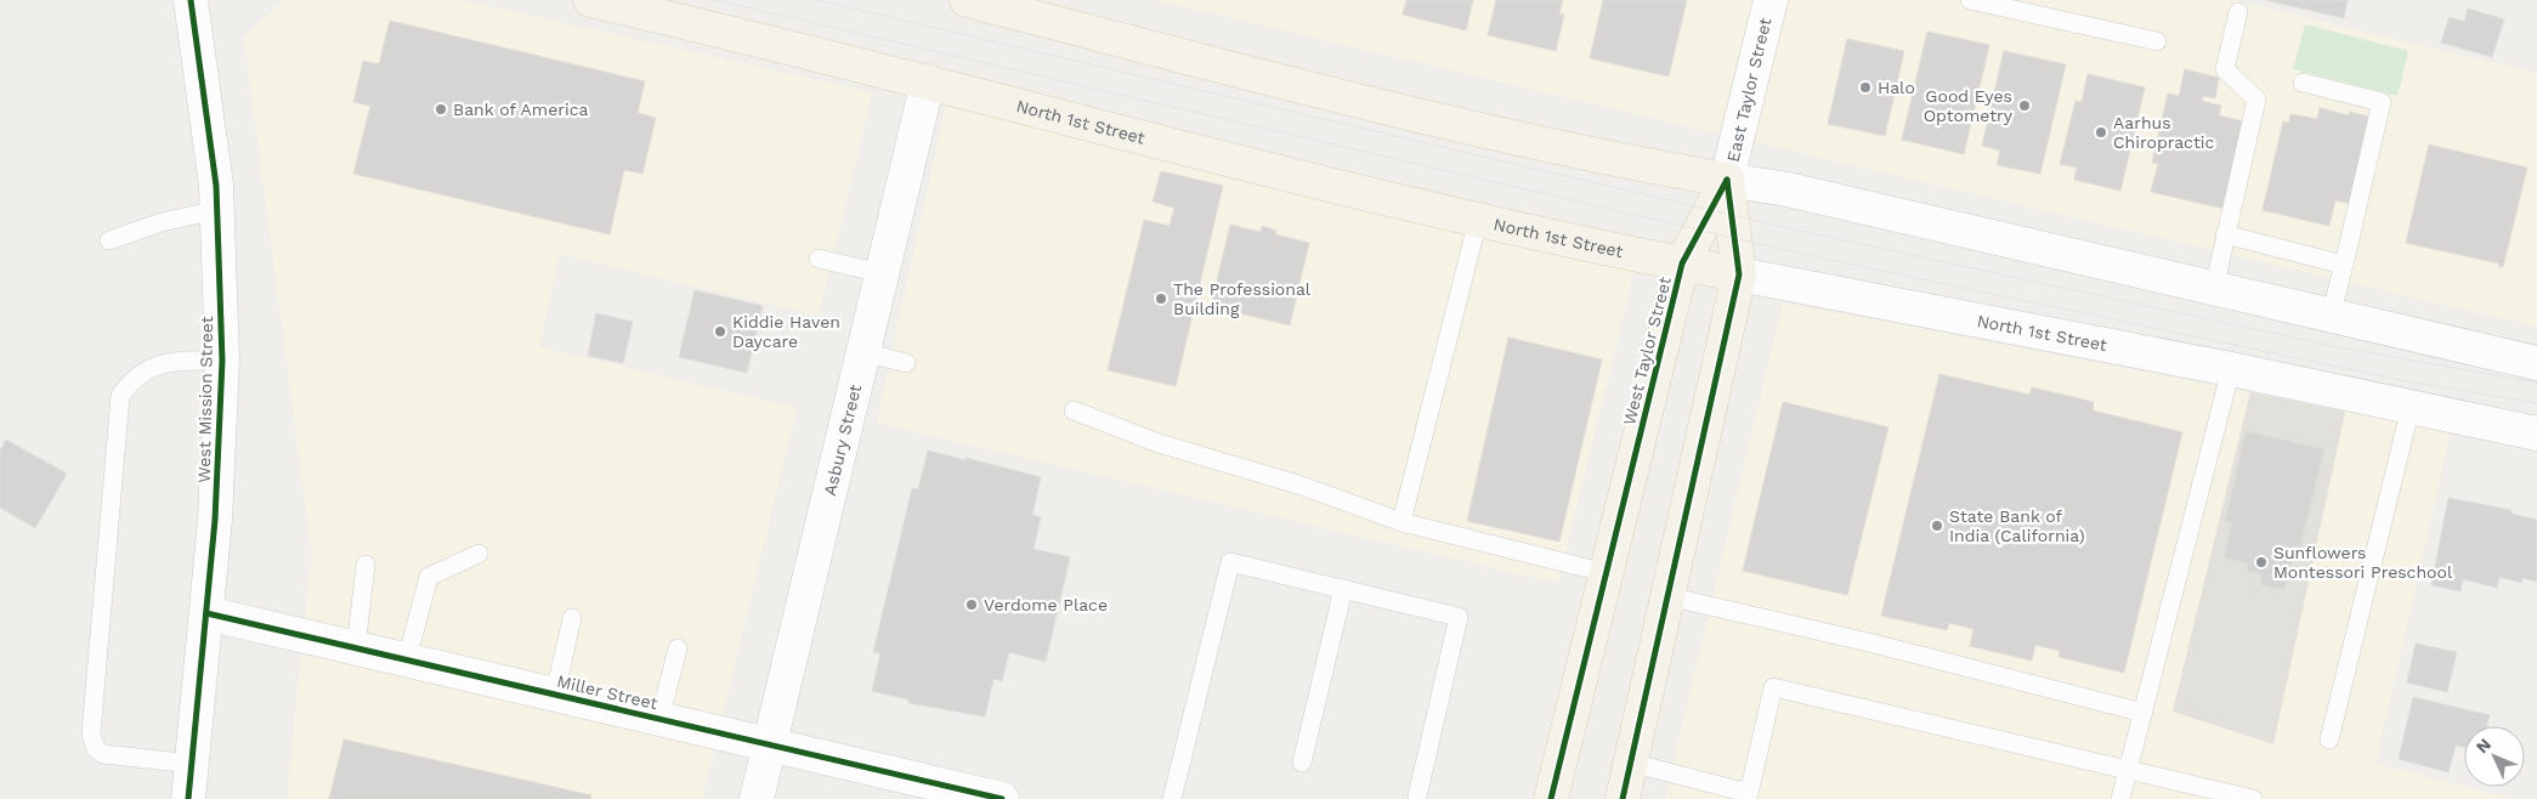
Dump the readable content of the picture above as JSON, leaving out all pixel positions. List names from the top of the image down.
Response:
{
  "streets": {
    "main road": ["North 1st Street", "West Taylor Street"],
    "street": [
      "East Taylor Street",
      "West Mission Street",
      "Asbury Street",
      "Miller Street"
    ]
  },
  "crossings": [
    ["East Taylor Street", "West Taylor Street"],
    ["North 1st Street", "West Taylor Street"],
    ["North 1st Street", "Asbury Street"],
    ["West Mission Street", "Miller Street"],
    ["Asbury Street", "Miller Street"]
  ],
  "places": [
    "Halo",
    "Good Eyes Optometry",
    "Bank of America",
    "Aarhus Chiropractic",
    "The Professional Building",
    "Kiddie Haven Daycare",
    "State Bank of India (California)",
    "Sunflowers Montessori Preschool",
    "Verdome Place"
  ],
  "north": "top left"
}
